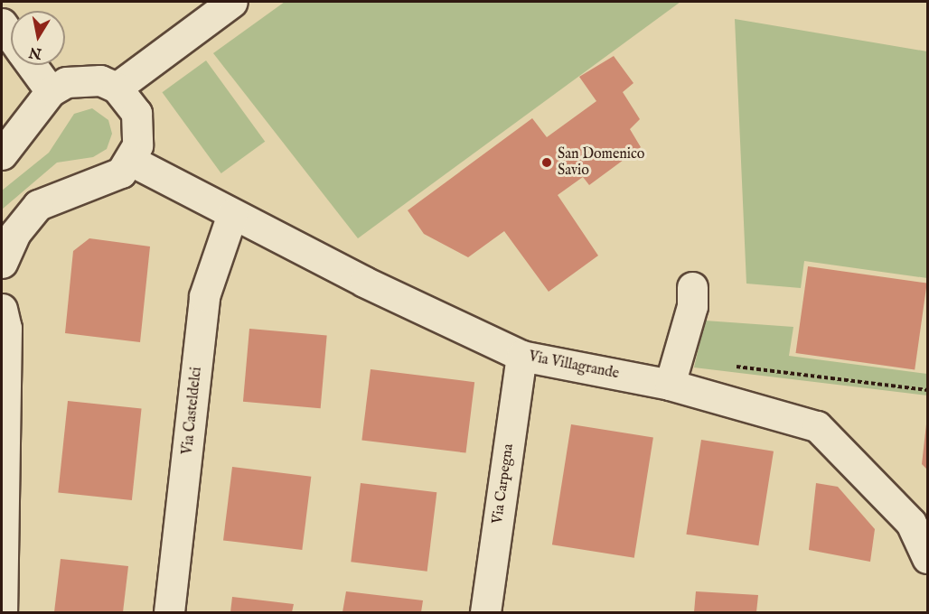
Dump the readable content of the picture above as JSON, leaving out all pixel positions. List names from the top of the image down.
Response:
{
  "streets": {
    "street": ["Via Villagrande", "Via Casteldelci", "Via Carpegna"]
  },
  "crossings": [
    ["Via Villagrande", "Via Casteldelci"],
    ["Via Villagrande", "Via Carpegna"]
  ],
  "places": ["San Domenico Savio"],
  "north": "bottom"
}
